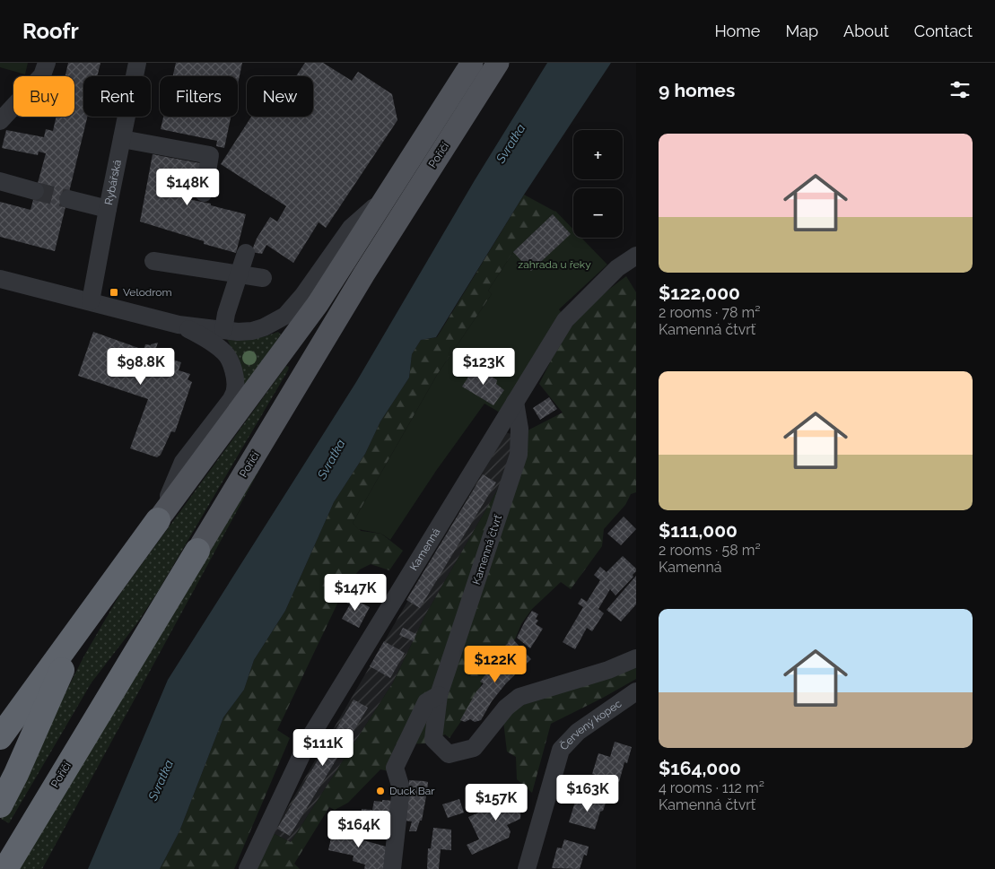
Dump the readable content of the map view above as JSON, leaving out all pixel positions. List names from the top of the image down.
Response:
{
  "streets": {
    "highway": ["Poříčí"],
    "street": [
      "Rybářská",
      "Kamenná",
      "Kamenná čtvrť",
      "Červený kopec"
    ]
  },
  "crossings": [
    ["Poříčí", "Rybářská"],
    ["Kamenná", "Kamenná čtvrť"]
  ],
  "water": ["Svratka"],
  "parks": ["zahrada u řeky"],
  "places": {
    "transit": ["Velodrom"],
    "other": ["Duck Bar"]
  },
  "page": {
    "header": "Roofr",
    "nav": [
      "Home",
      "Map",
      "About",
      "Contact"
    ],
    "heading": "9 homes",
    "chip": [
      "Buy",
      "Rent",
      "Filters",
      "New"
    ],
    "list": [
      {
        "name": "$122,000",
        "note": "2 rooms · 78 m² · Kamenná čtvrť"
      },
      {
        "name": "$111,000",
        "note": "2 rooms · 58 m² · Kamenná"
      },
      {
        "name": "$164,000",
        "note": "4 rooms · 112 m² · Kamenná čtvrť"
      }
    ],
    "map_buttons": ["+", "−"],
    "price": [
      "$148K",
      "$98.8K",
      "$123K",
      "$147K",
      "$122K",
      "$111K",
      "$163K",
      "$157K",
      "$164K"
    ]
  }
}
